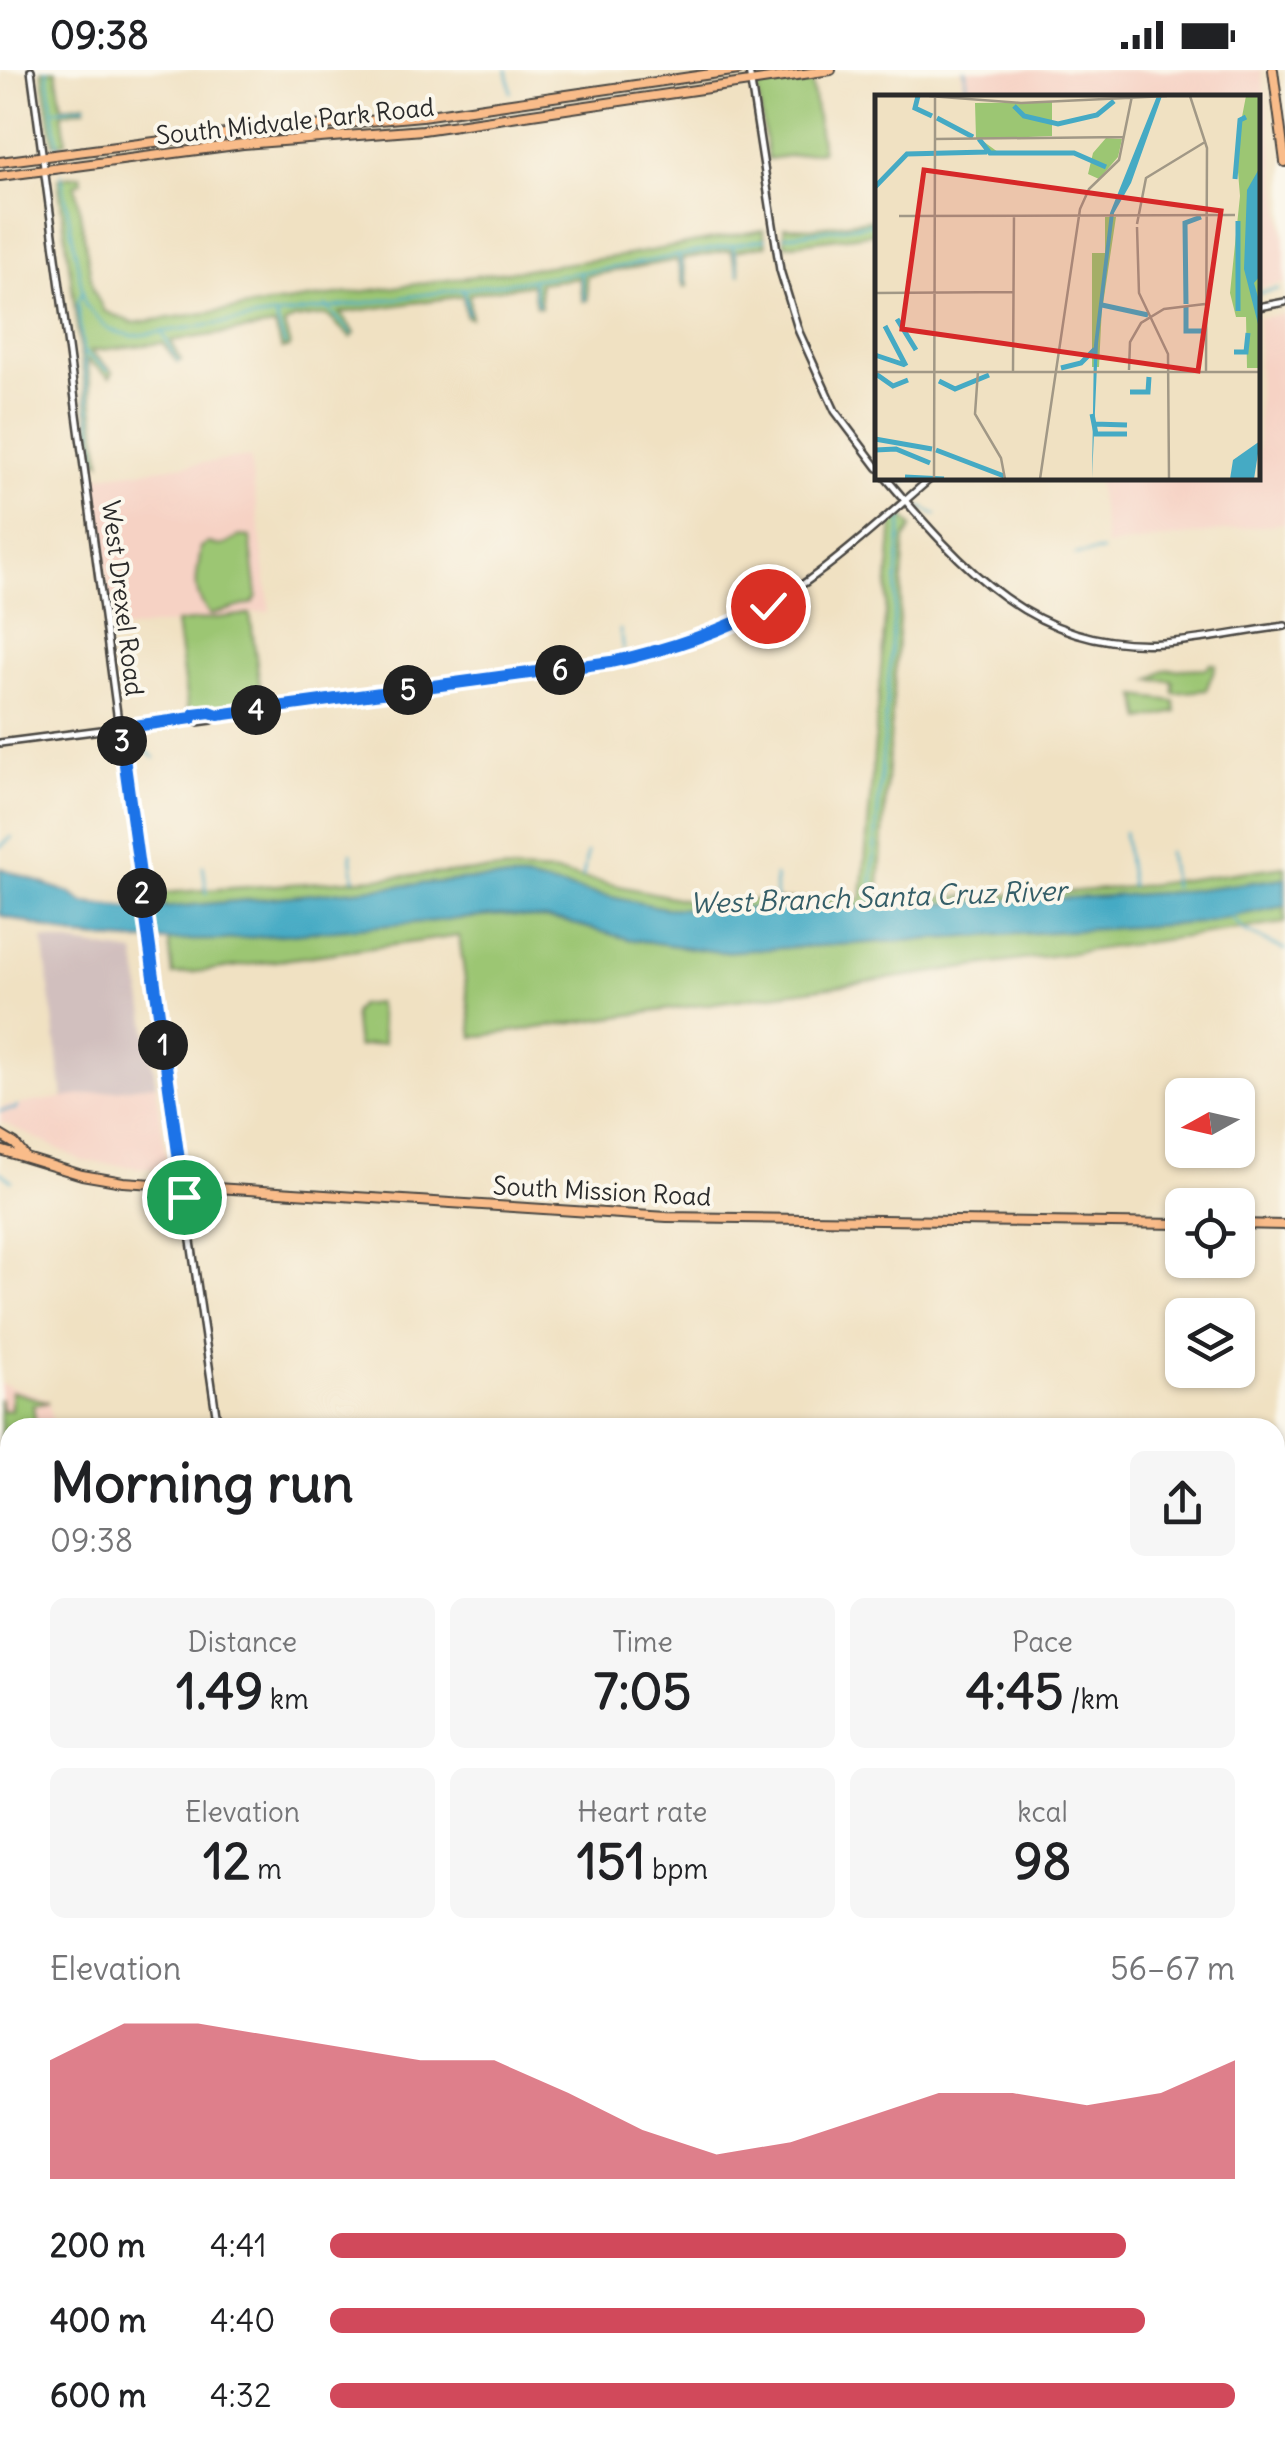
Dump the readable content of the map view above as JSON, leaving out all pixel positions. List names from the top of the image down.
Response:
{
  "streets": {
    "main road": ["South Midvale Park Road", "South Mission Road"],
    "street": ["West Drexel Road"]
  },
  "crossings": [
    ["South Midvale Park Road", "West Drexel Road"],
    ["West Drexel Road", "South Mission Road"]
  ],
  "water": ["West Branch Santa Cruz River"],
  "north": "left",
  "page": {
    "status": "09:38",
    "pins": [
      "6",
      "5",
      "4",
      "3",
      "2",
      "1"
    ],
    "heading": ["Morning run", "09:38"],
    "stats": [
      ["Distance", "1.49 km"],
      ["Time", "7:05"],
      ["Pace", "4:45 /km"],
      ["Elevation", "12 m"],
      ["Heart rate", "151 bpm"],
      ["kcal", "98"]
    ],
    "chart": ["Elevation", "56–67 m"],
    "list": [
      {
        "name": "200 m",
        "note": "4:41"
      },
      {
        "name": "400 m",
        "note": "4:40"
      },
      {
        "name": "600 m",
        "note": "4:32"
      }
    ]
  }
}
